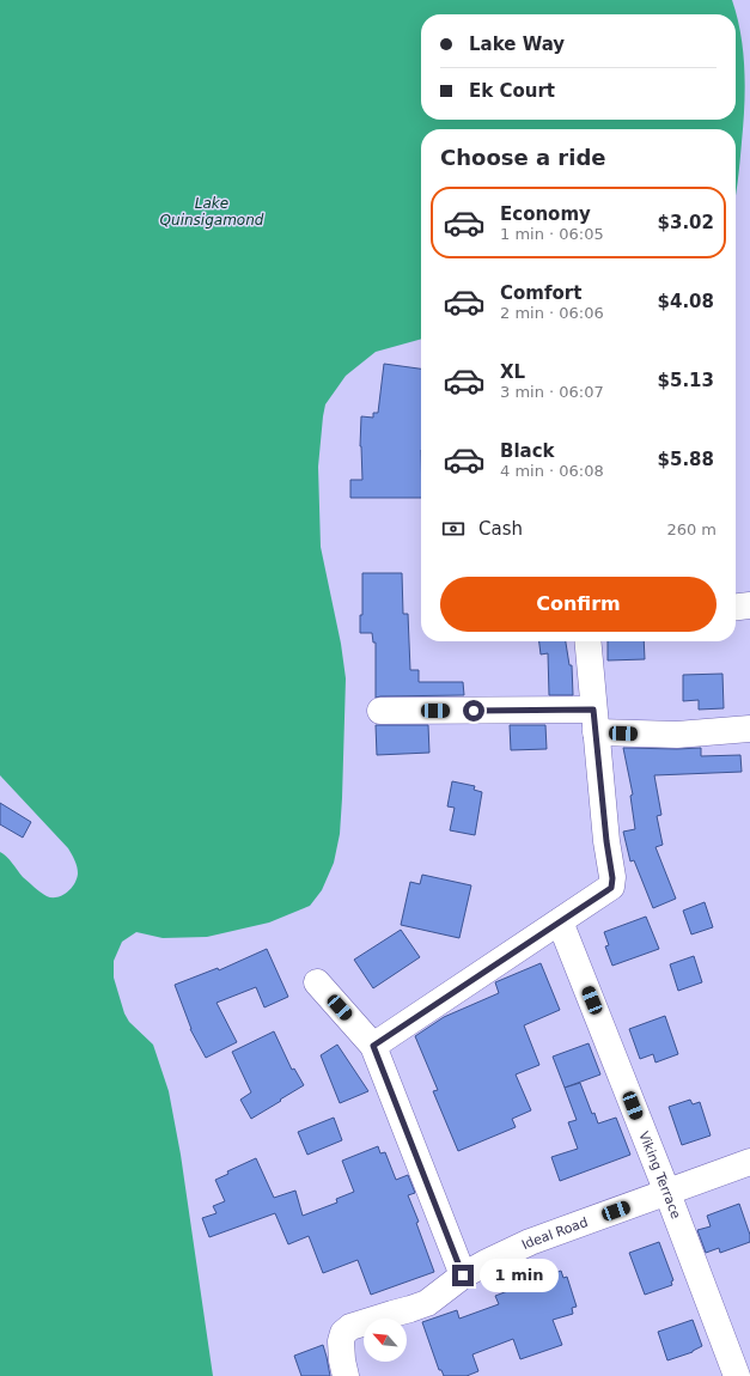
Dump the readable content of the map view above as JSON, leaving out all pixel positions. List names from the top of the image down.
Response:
{
  "streets": {
    "street": ["Viking Terrace", "Ideal Road"]
  },
  "crossings": [
    ["Viking Terrace", "Ideal Road"]
  ],
  "water": ["Lake Quinsigamond"],
  "north": "top left",
  "page": {
    "banner": ["Lake Way", "Ek Court"],
    "heading": "Choose a ride",
    "list": [
      {
        "name": "Economy",
        "note": "1 min · 06:05",
        "value": "$3.02"
      },
      {
        "name": "Comfort",
        "note": "2 min · 06:06",
        "value": "$4.08"
      },
      {
        "name": "XL",
        "note": "3 min · 06:07",
        "value": "$5.13"
      },
      {
        "name": "Black",
        "note": "4 min · 06:08",
        "value": "$5.88"
      }
    ],
    "pay": ["Cash", "260 m"],
    "buttons": "Confirm",
    "bubble": "1 min"
  }
}
